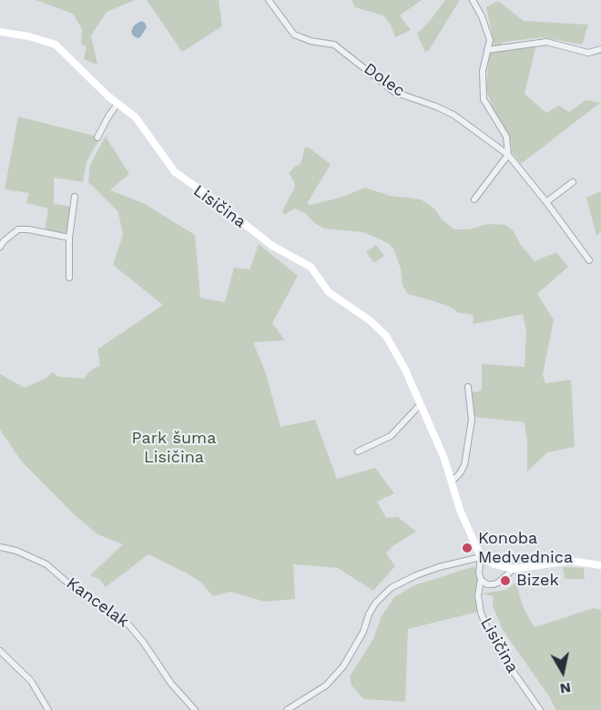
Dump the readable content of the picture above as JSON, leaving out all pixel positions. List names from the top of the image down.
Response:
{
  "streets": {
    "street": ["Dolec", "Lisičina", "Kancelak"]
  },
  "parks": ["Park šuma Lisičina"],
  "places": ["Konoba Medvednica", "Bizek"],
  "north": "bottom"
}
